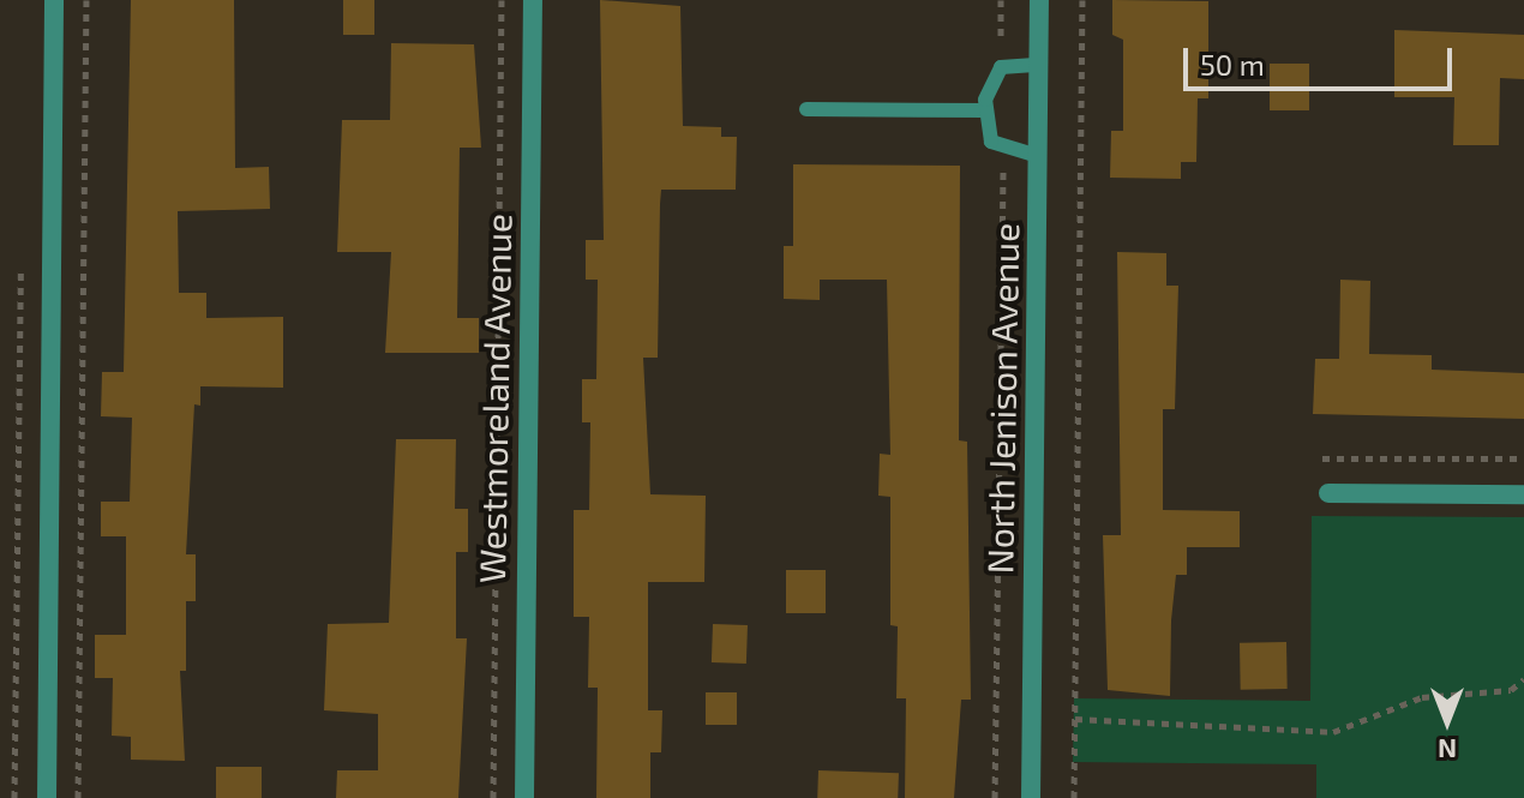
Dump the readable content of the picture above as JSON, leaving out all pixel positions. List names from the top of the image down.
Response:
{
  "streets": {
    "street": ["Westmoreland Avenue", "North Jenison Avenue"]
  },
  "scale_bar": "50 m",
  "north": "bottom"
}
